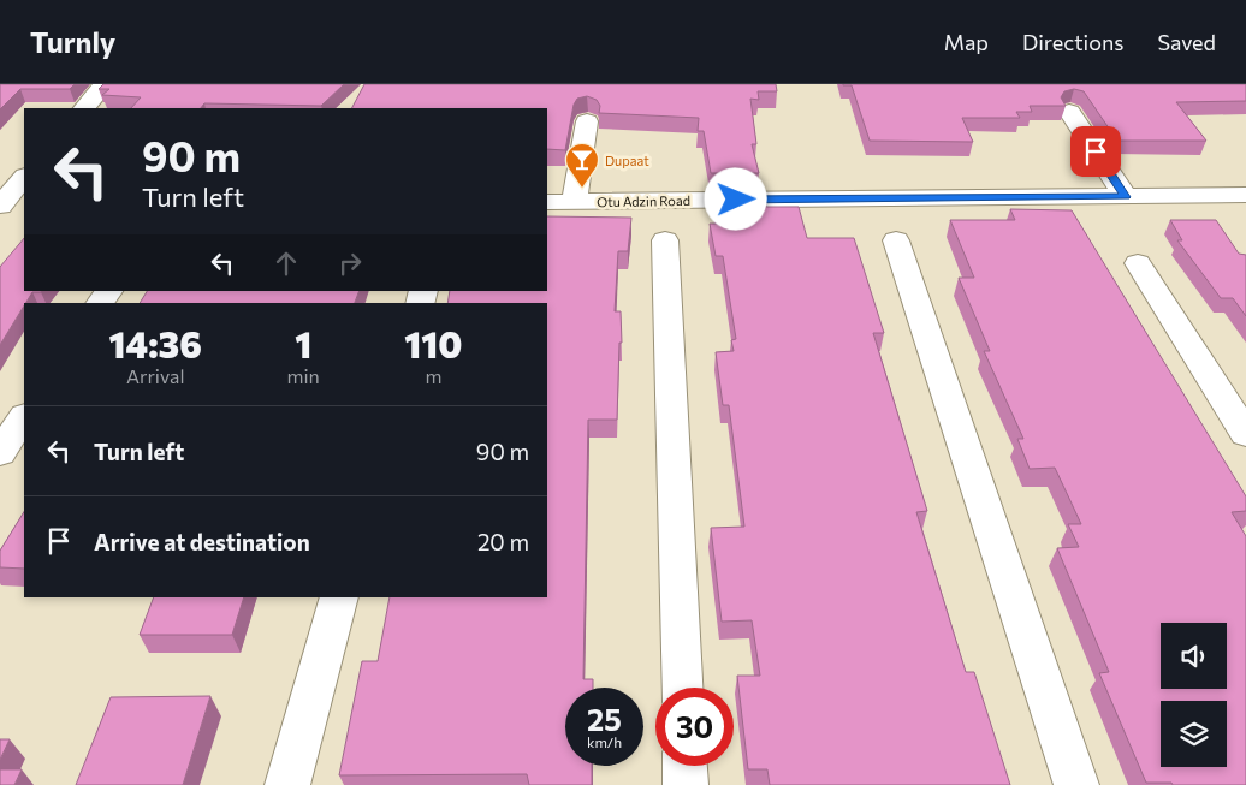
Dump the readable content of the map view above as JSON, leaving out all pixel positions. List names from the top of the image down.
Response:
{
  "streets": {
    "street": ["Otu Adzin Road"]
  },
  "places": {
    "bar": ["Dupaat"]
  },
  "page": {
    "header": "Turnly",
    "nav": ["Map", "Directions", "Saved"],
    "turn": ["90 m", "Turn left"],
    "eta": [
      "14:36",
      "Arrival",
      "1",
      "min",
      "110",
      "m"
    ],
    "list": [
      {
        "name": "Turn left",
        "value": "90 m"
      },
      {
        "name": "Arrive at destination",
        "value": "20 m"
      }
    ],
    "speed": "25 km/h",
    "limit": "30"
  }
}
